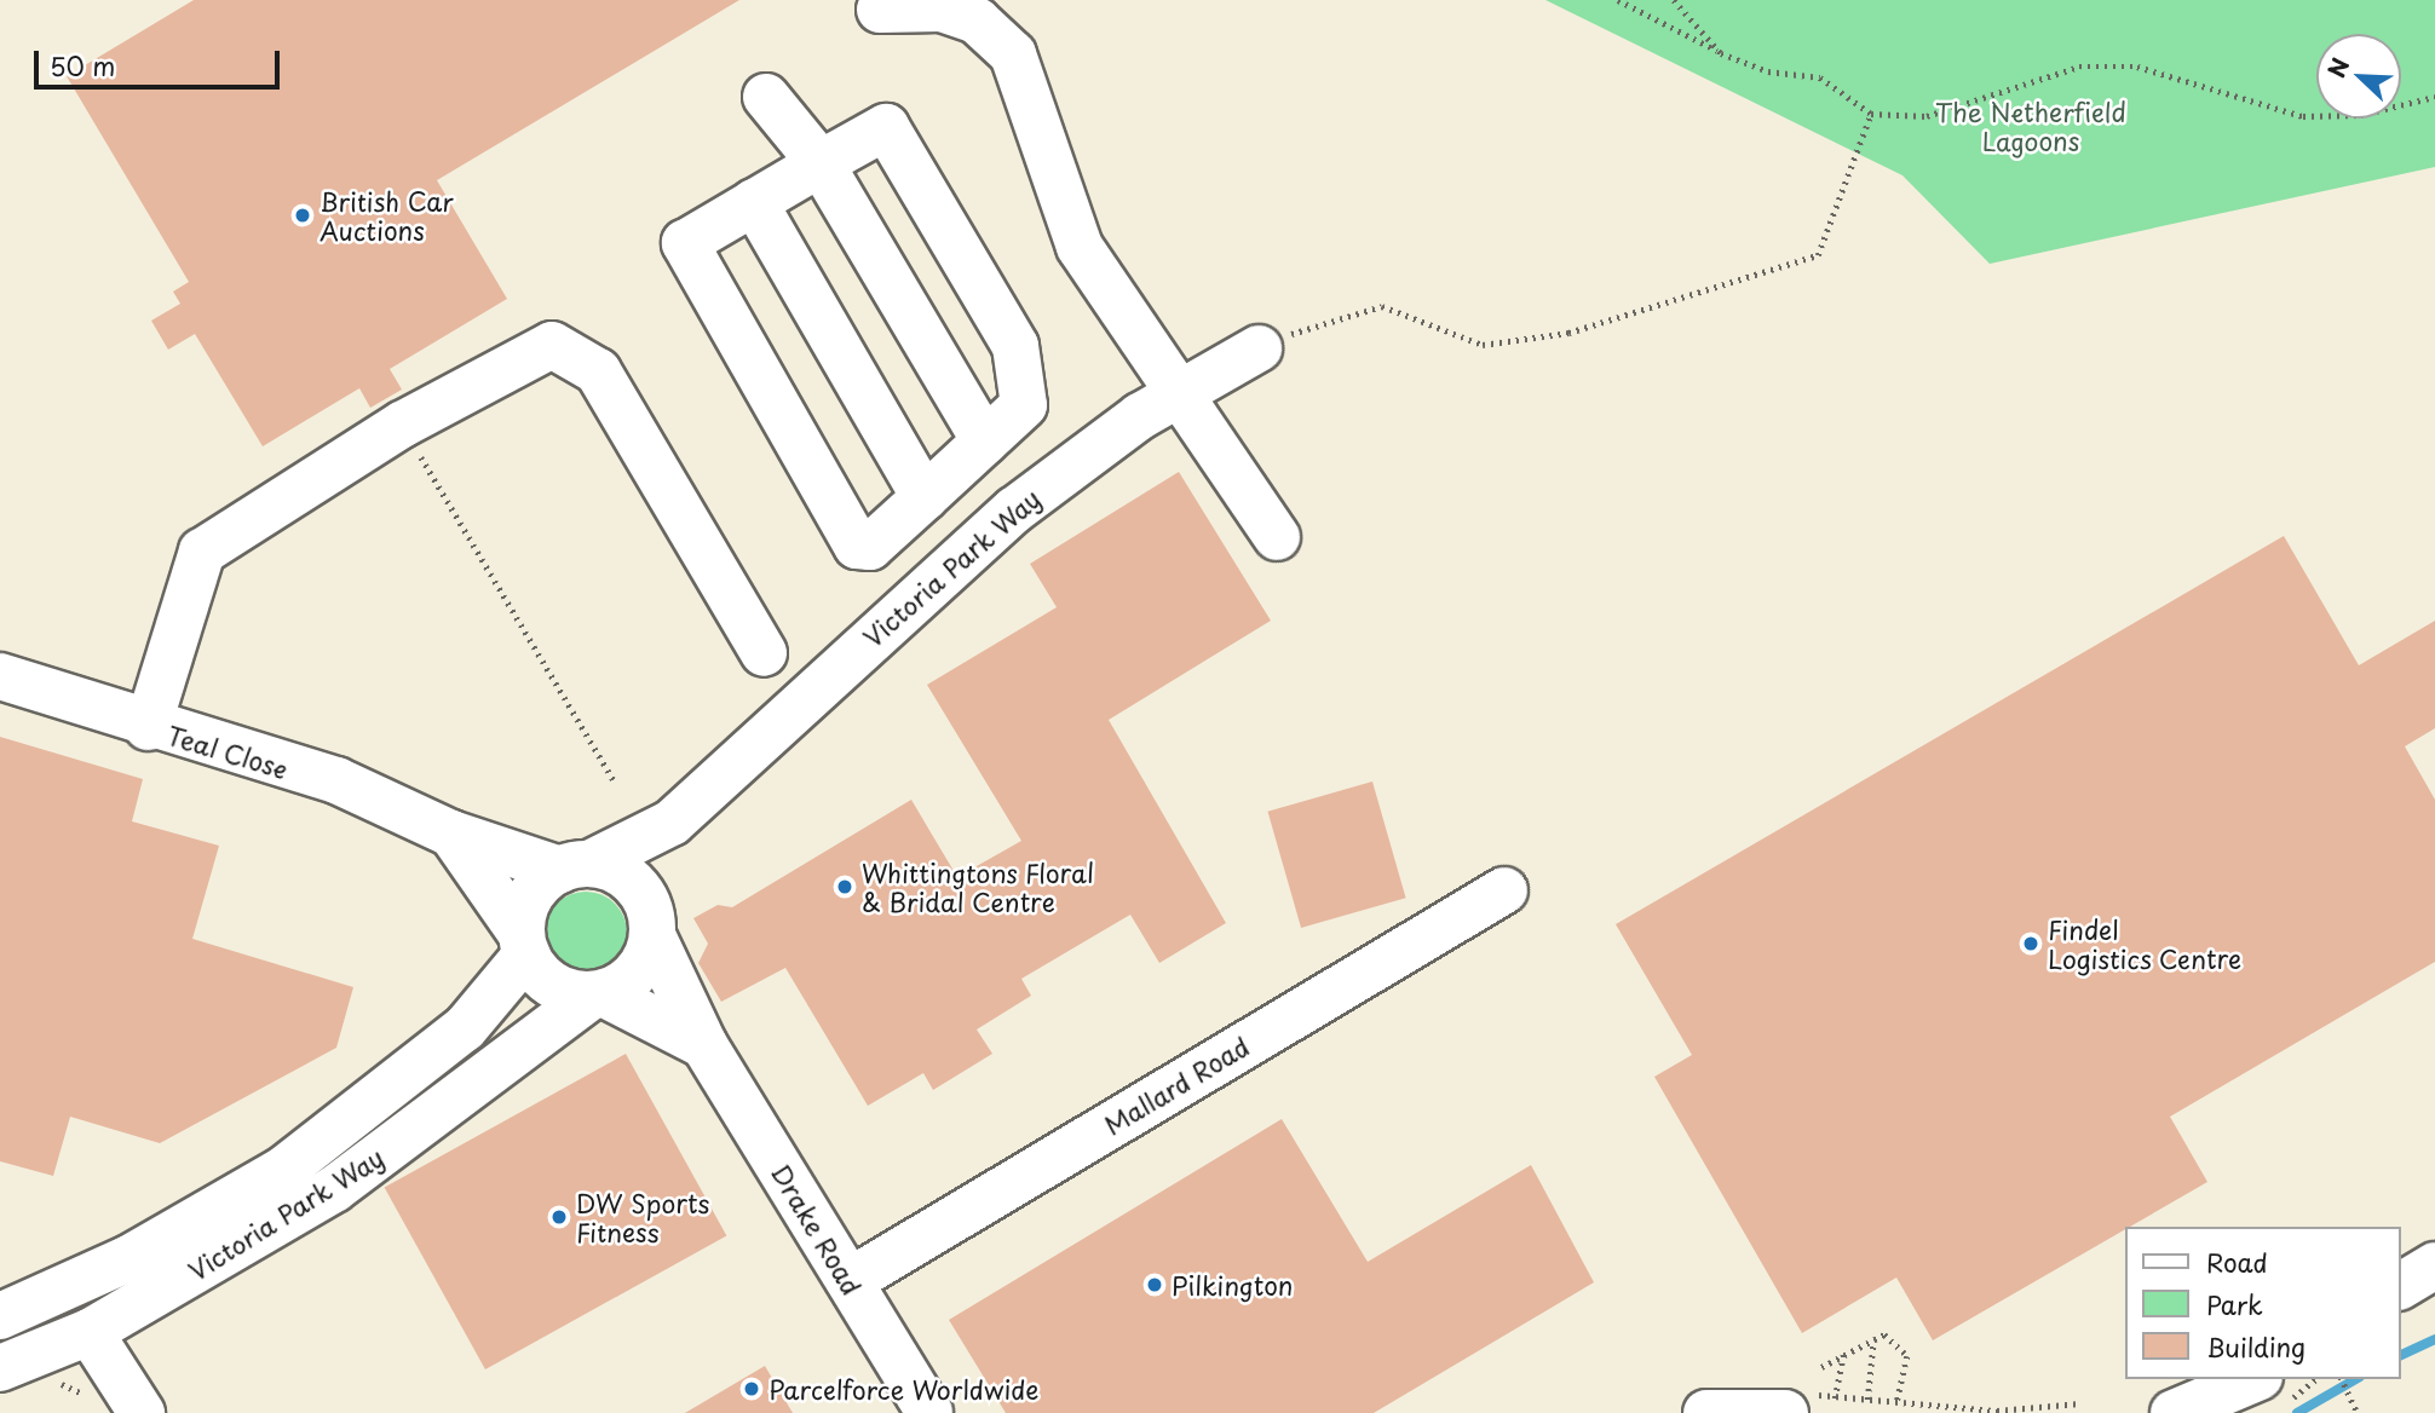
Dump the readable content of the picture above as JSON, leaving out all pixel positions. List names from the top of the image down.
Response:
{
  "streets": {
    "street": [
      "Victoria Park Way",
      "Teal Close",
      "Mallard Road",
      "Drake Road"
    ]
  },
  "crossings": [
    ["Victoria Park Way", "Teal Close"],
    ["Victoria Park Way", "Drake Road"],
    ["Teal Close", "Drake Road"],
    ["Mallard Road", "Drake Road"]
  ],
  "parks": ["The Netherfield Lagoons"],
  "places": [
    "British Car Auctions",
    "Whittingtons Floral & Bridal Centre",
    "Findel Logistics Centre",
    "DW Sports Fitness",
    "Pilkington",
    "Parcelforce Worldwide"
  ],
  "legend": ["Road", "Park", "Building"],
  "scale_bar": "50 m",
  "north": "top left"
}
